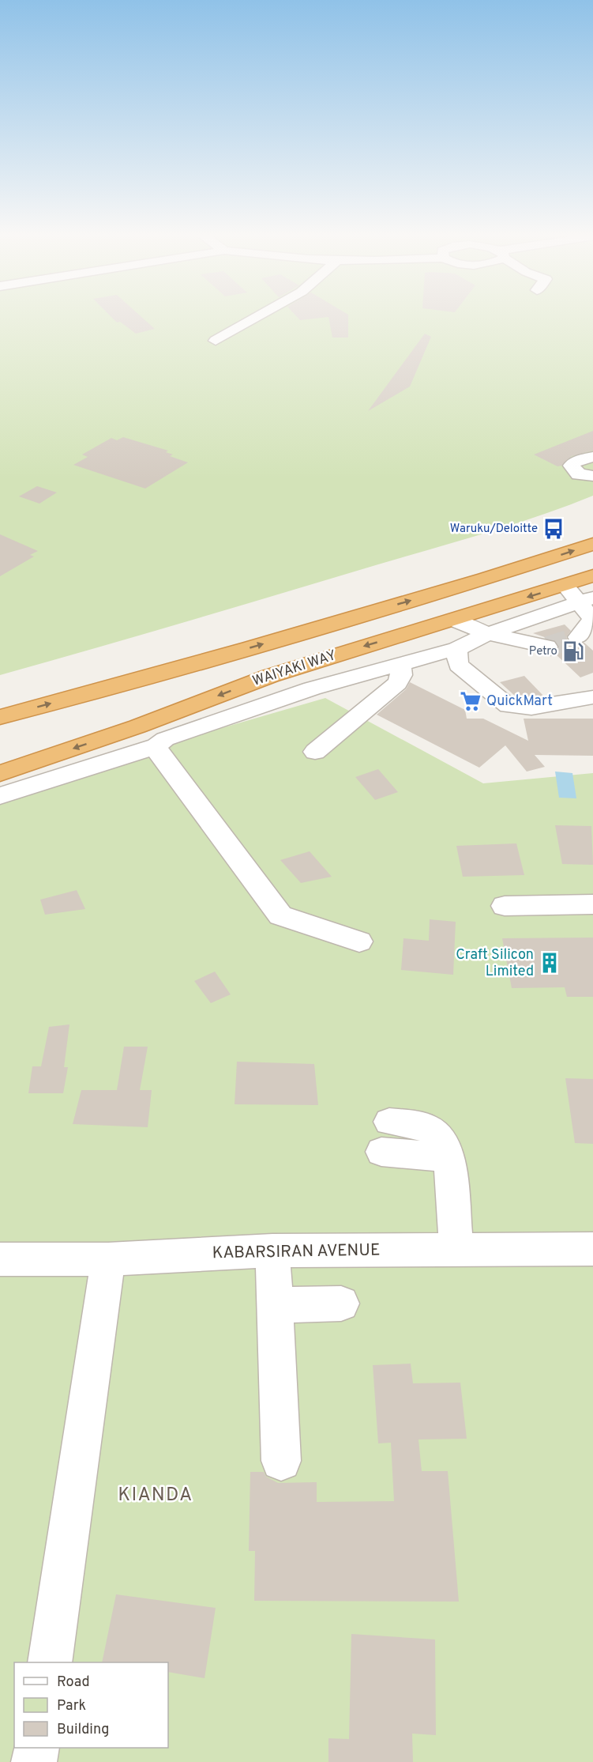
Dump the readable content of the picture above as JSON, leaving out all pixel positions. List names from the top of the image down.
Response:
{
  "streets": {
    "highway": ["WAIYAKI WAY"],
    "street": ["KABARSIRAN AVENUE"]
  },
  "districts": ["KIANDA"],
  "places": {
    "bus stop": ["Waruku/Deloitte"],
    "fuel station": ["Petro"],
    "supermarket": ["QuickMart"],
    "building": ["Craft Silicon Limited"]
  },
  "legend": ["Road", "Park", "Building"]
}
